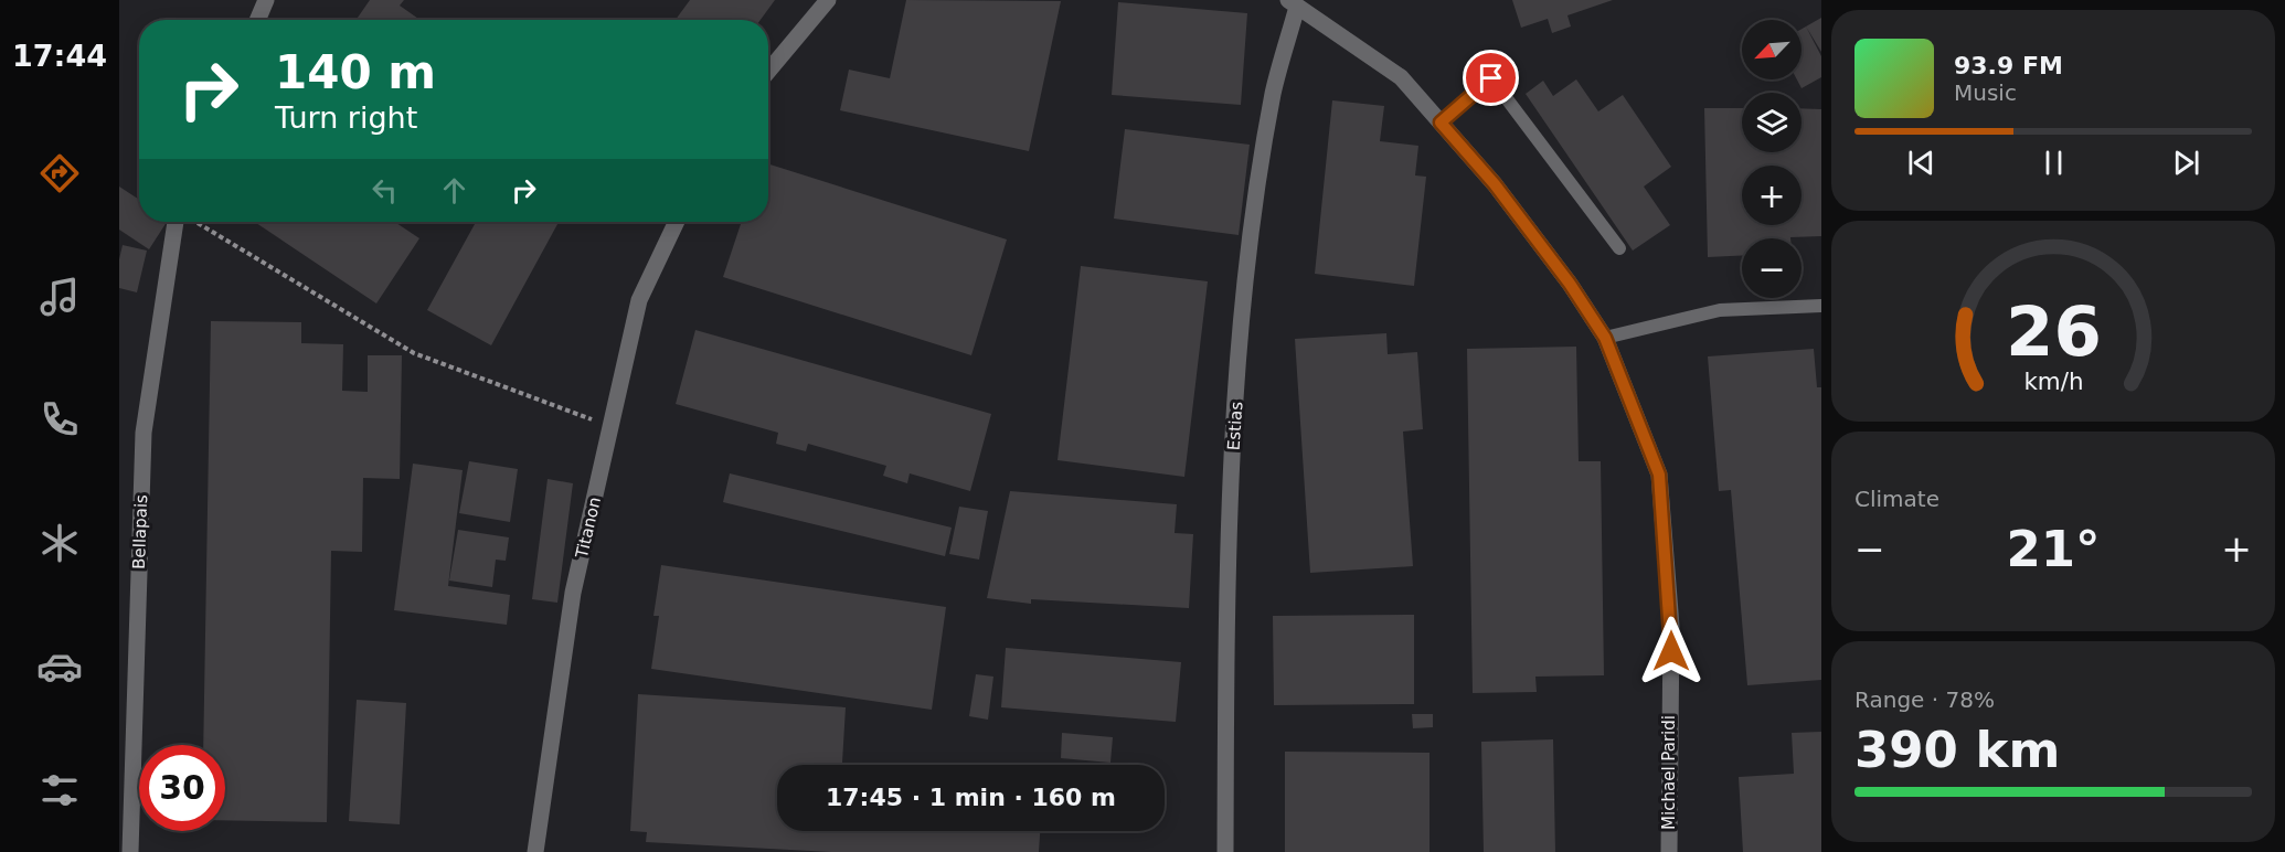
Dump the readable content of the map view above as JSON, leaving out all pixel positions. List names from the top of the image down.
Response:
{
  "streets": {
    "street": [
      "Estias",
      "Titanon",
      "Bellapais",
      "Michael Paridi"
    ]
  },
  "crossings": [
    ["Estias", "Michael Paridi"]
  ],
  "north": "bottom left",
  "page": {
    "tabs": "17:44",
    "map_buttons": ["+", "−"],
    "turn": ["140 m", "Turn right"],
    "song": ["93.9 FM", "Music"],
    "tile": [
      "Climate",
      ["Range · 78%", "390 km"]
    ],
    "heat": ["−", "21°", "+"],
    "limit": "30",
    "trip": "17:45 · 1 min · 160 m",
    "gauge": ["26", "km/h"]
  }
}
